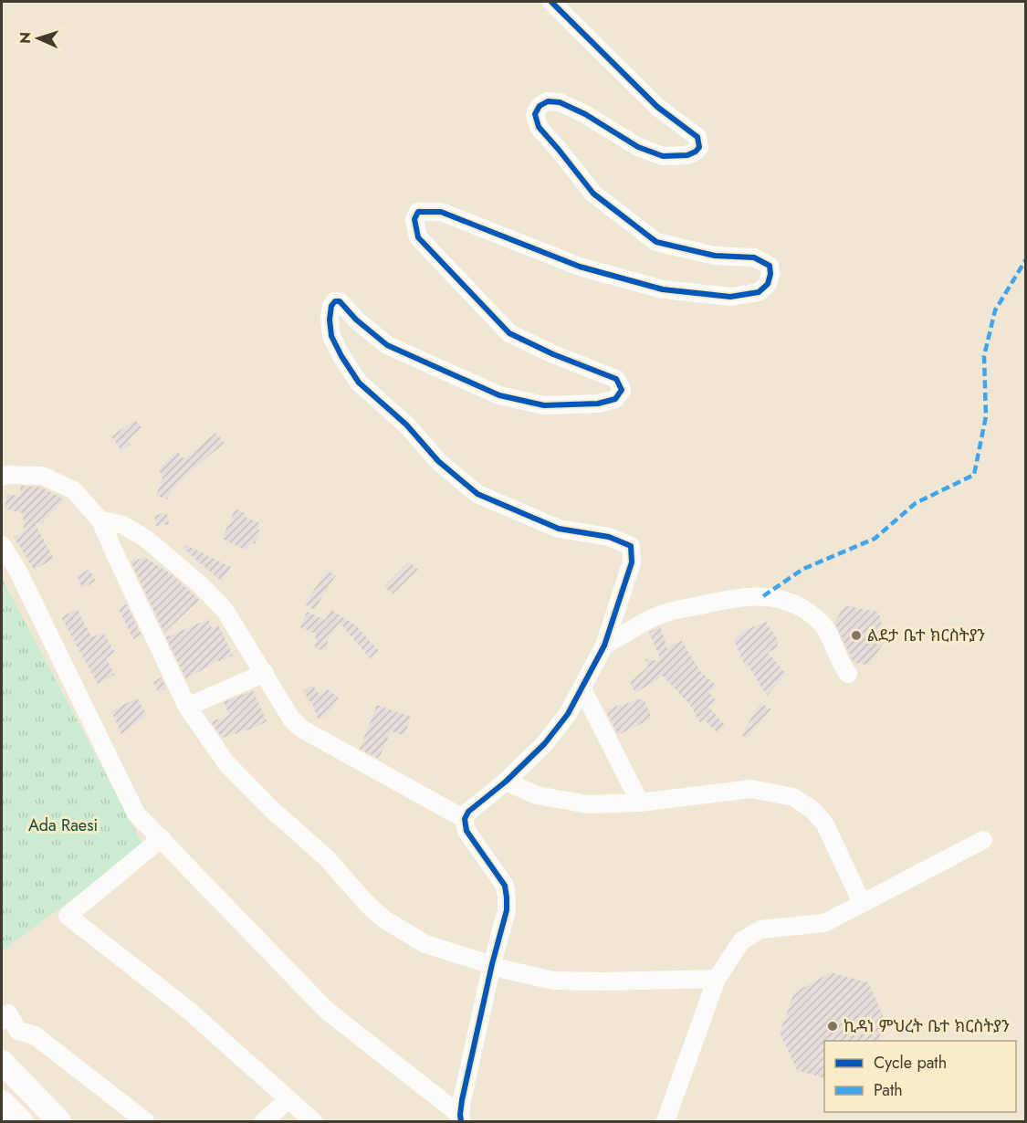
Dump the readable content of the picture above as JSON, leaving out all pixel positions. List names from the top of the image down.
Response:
{
  "parks": ["Ada Raesi"],
  "places": ["ልደታ ቤተ ክርስትያን", "ኪዳነ ምህረት ቤተ ክርስትያን"],
  "legend": ["Cycle path", "Path"],
  "north": "left"
}
